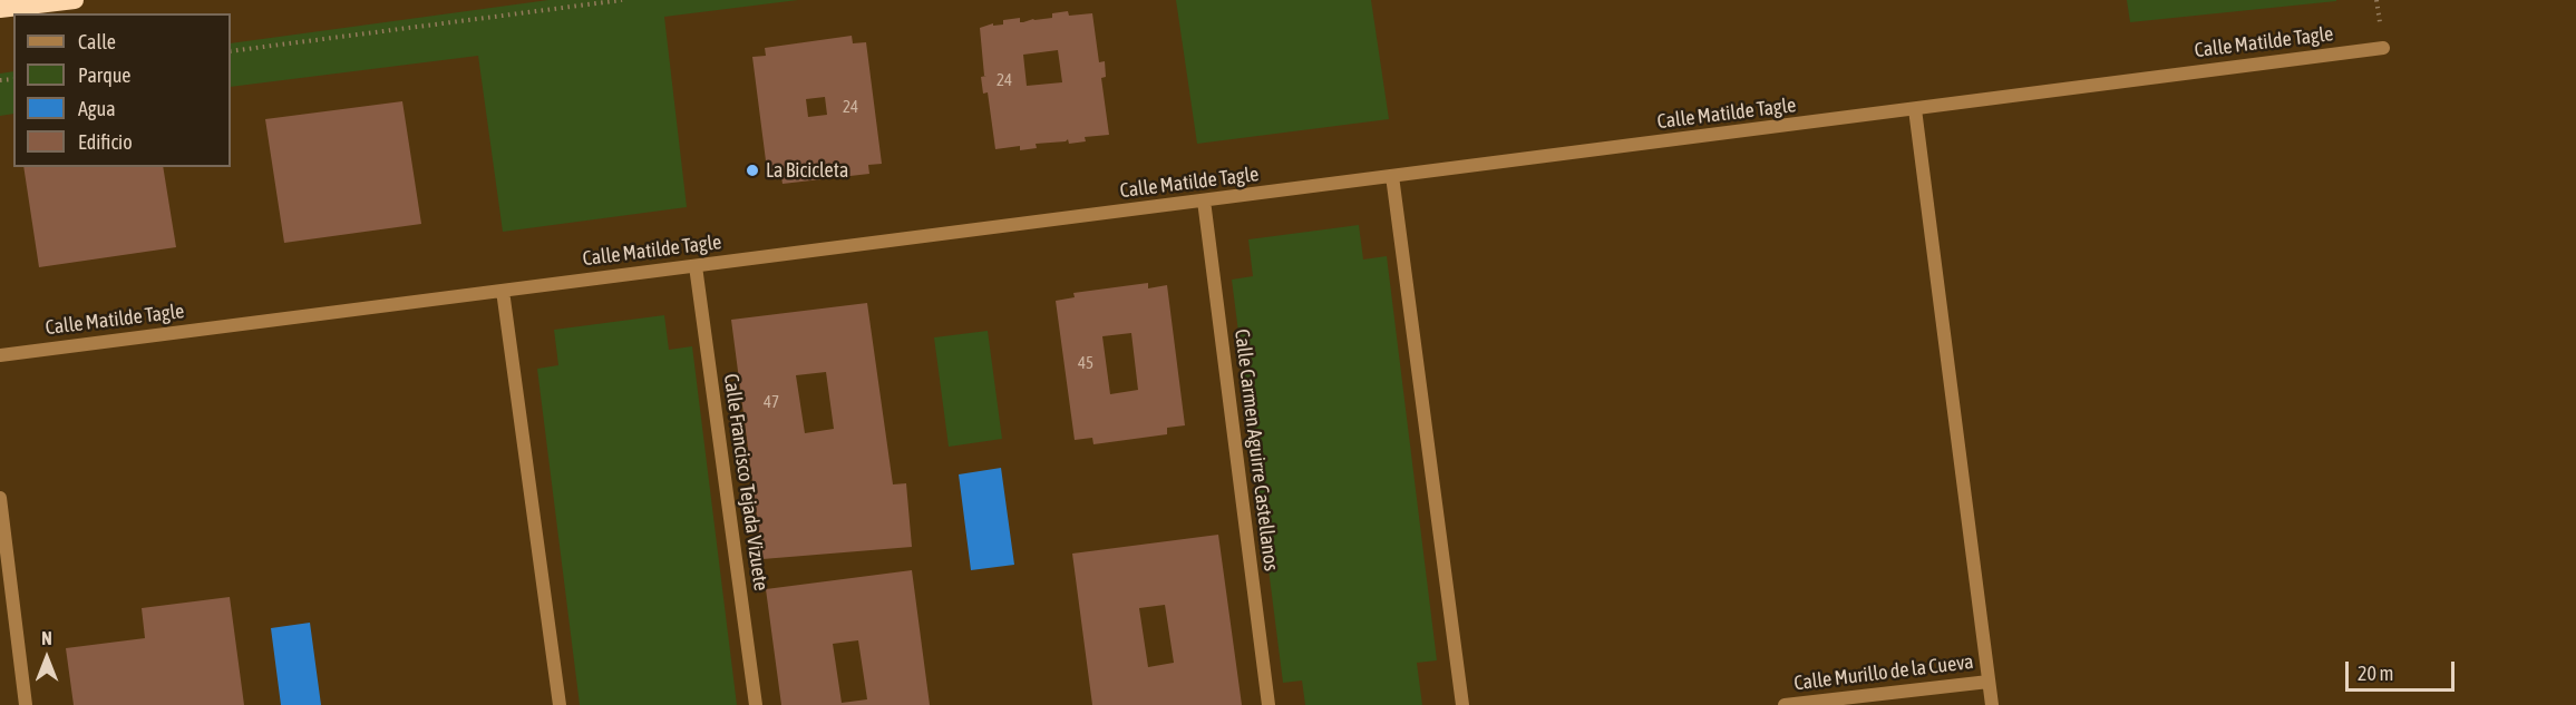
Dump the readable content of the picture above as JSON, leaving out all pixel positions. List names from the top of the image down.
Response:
{
  "streets": {
    "street": [
      "Calle Matilde Tagle",
      "Calle Carmen Aguirre Castellanos",
      "Calle Francisco Tejada Vizuete",
      "Calle Murillo de la Cueva"
    ]
  },
  "crossings": [
    ["Calle Matilde Tagle", "Calle Carmen Aguirre Castellanos"],
    ["Calle Matilde Tagle", "Calle Francisco Tejada Vizuete"]
  ],
  "places": ["La Bicicleta"],
  "house_numbers": [
    "24",
    "24",
    "45",
    "47"
  ],
  "legend": [
    "Calle",
    "Parque",
    "Agua",
    "Edificio"
  ],
  "scale_bar": "20 m",
  "north": "top"
}
